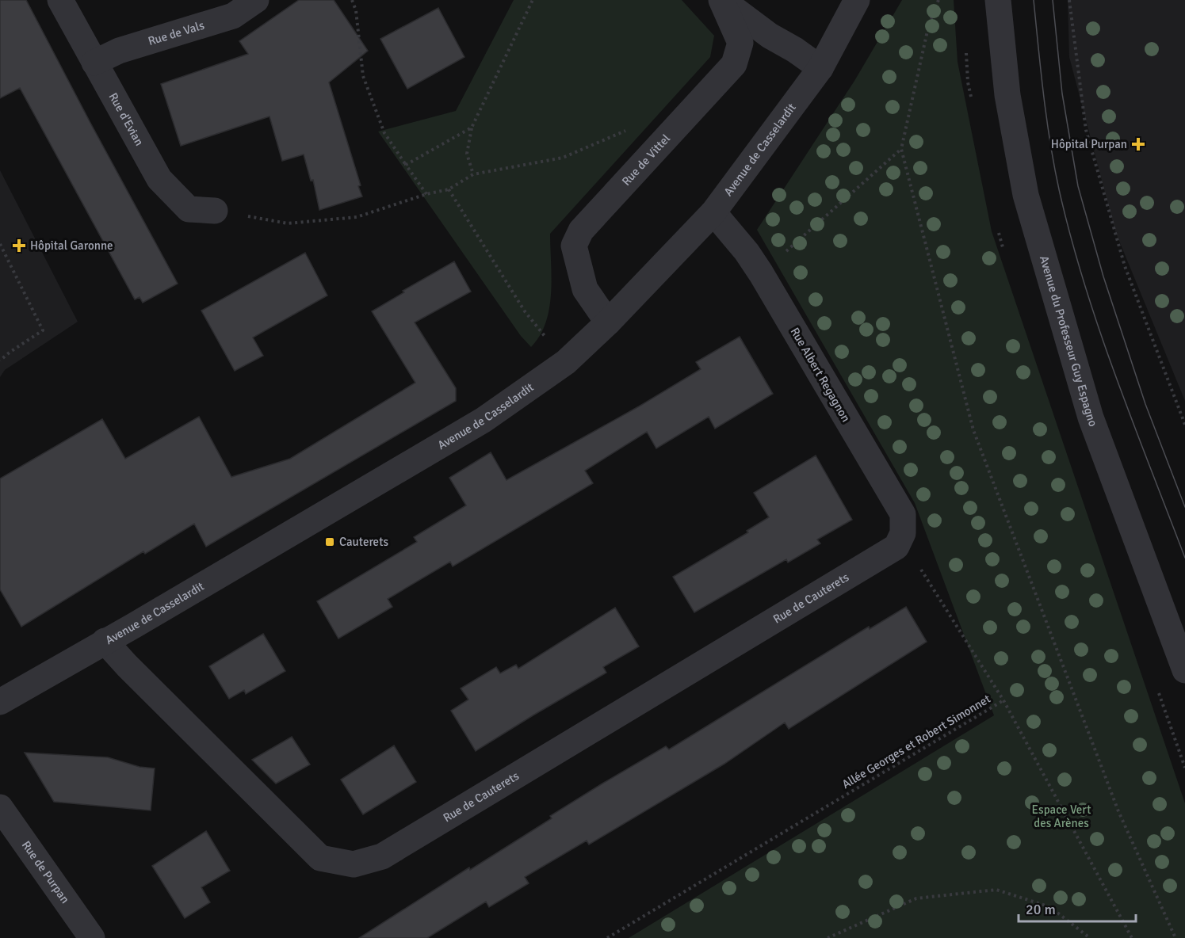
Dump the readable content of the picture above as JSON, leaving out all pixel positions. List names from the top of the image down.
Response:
{
  "streets": {
    "street": [
      "Rue de Vals",
      "Rue d'Evian",
      "Avenue de Casselardit",
      "Rue de Vittel",
      "Avenue du Professeur Guy Espagno",
      "Rue Albert Regagnon",
      "Rue de Cauterets",
      "Rue de Purpan"
    ],
    "path": ["Allée Georges et Robert Simonnet"]
  },
  "crossings": [
    ["Rue de Vals", "Rue d'Evian"],
    ["Avenue de Casselardit", "Rue de Vittel"],
    ["Avenue de Casselardit", "Rue Albert Regagnon"],
    ["Avenue de Casselardit", "Rue de Cauterets"],
    ["Rue Albert Regagnon", "Rue de Cauterets"]
  ],
  "parks": ["Espace Vert des Arènes"],
  "places": {
    "health": ["Hôpital Purpan", "Hôpital Garonne"],
    "transit": ["Cauterets"]
  },
  "scale_bar": "20 m"
}
